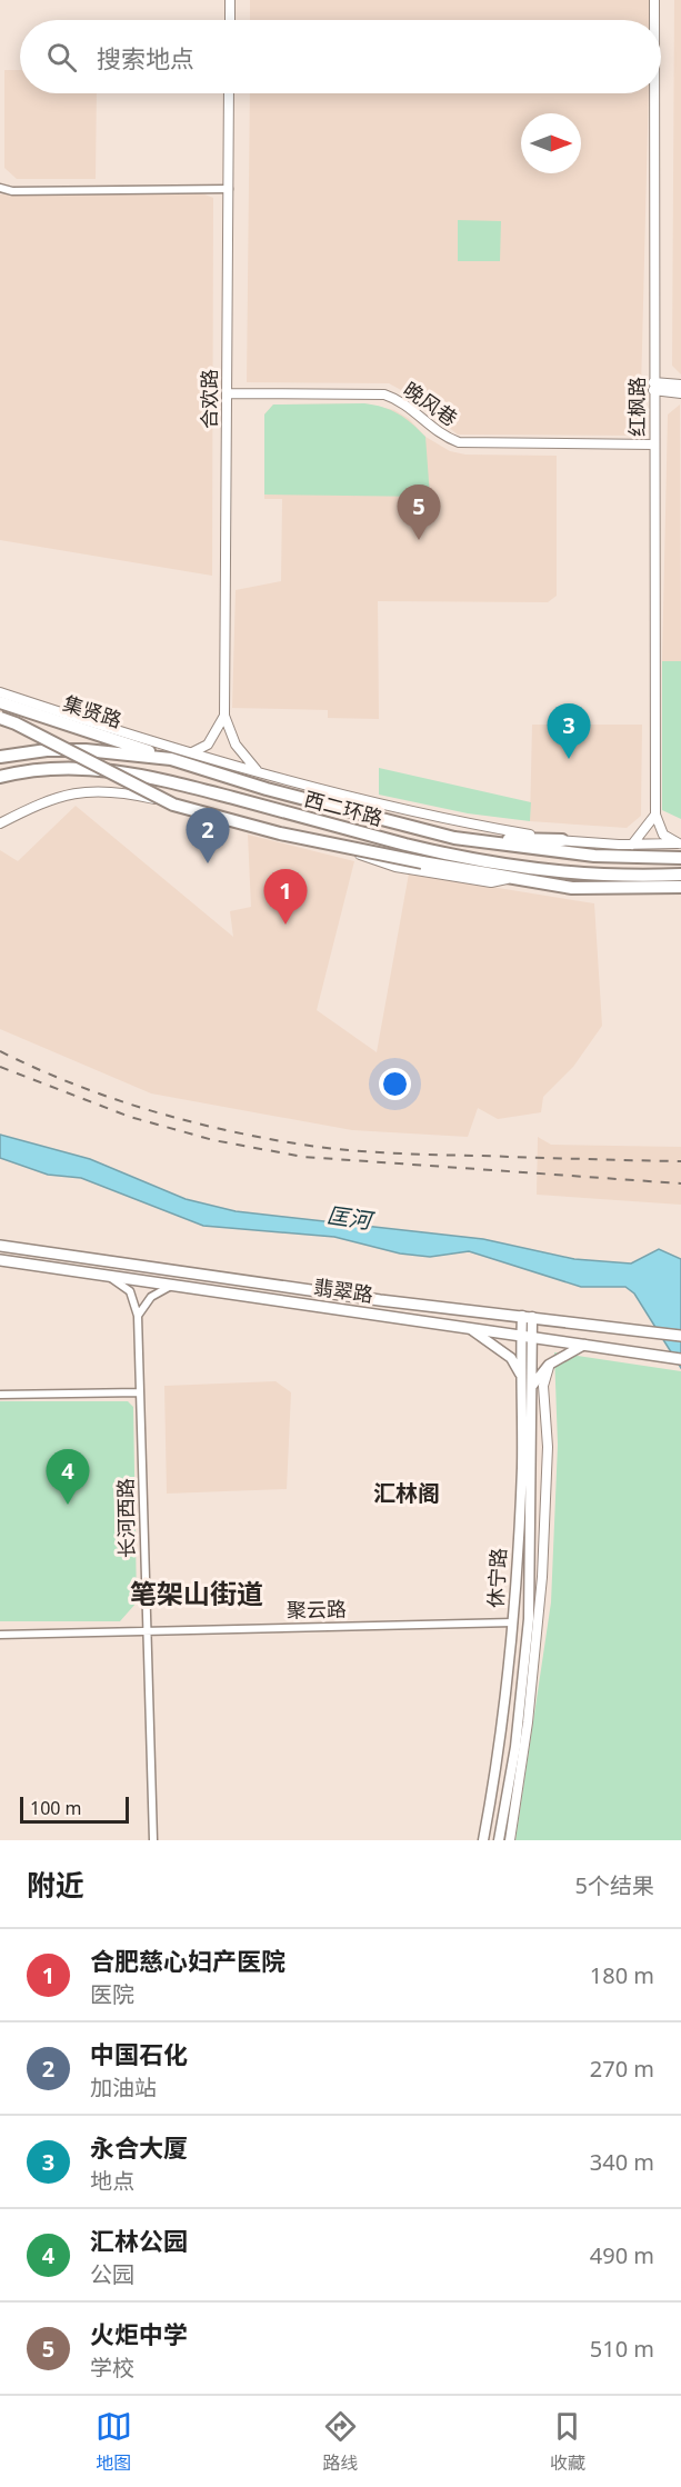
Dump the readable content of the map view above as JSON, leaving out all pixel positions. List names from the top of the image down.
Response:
{
  "streets": {
    "highway": ["集贤路", "西二环路"],
    "main road": ["翡翠路", "休宁路"],
    "street": [
      "合欢路",
      "晚风巷",
      "红枫路",
      "长河西路",
      "聚云路"
    ]
  },
  "crossings": [
    ["合欢路", "晚风巷"],
    ["晚风巷", "红枫路"],
    ["集贤路", "西二环路"],
    ["翡翠路", "休宁路"],
    ["长河西路", "聚云路"],
    ["休宁路", "聚云路"]
  ],
  "districts": ["汇林阁", "笔架山街道"],
  "water": ["匡河"],
  "scale_bar": "100 m",
  "north": "right",
  "page": {
    "search": "搜索地点",
    "pins": [
      "5",
      "3",
      "2",
      "1",
      "4"
    ],
    "scale": "100 m",
    "heading": ["附近", "5个结果"],
    "list": [
      {
        "mark": "1",
        "name": "合肥慈心妇产医院",
        "note": "医院",
        "value": "180 m"
      },
      {
        "mark": "2",
        "name": "中国石化",
        "note": "加油站",
        "value": "270 m"
      },
      {
        "mark": "3",
        "name": "永合大厦",
        "note": "地点",
        "value": "340 m"
      },
      {
        "mark": "4",
        "name": "汇林公园",
        "note": "公园",
        "value": "490 m"
      },
      {
        "mark": "5",
        "name": "火炬中学",
        "note": "学校",
        "value": "510 m"
      }
    ],
    "nav": ["地图", "路线", "收藏"]
  }
}
